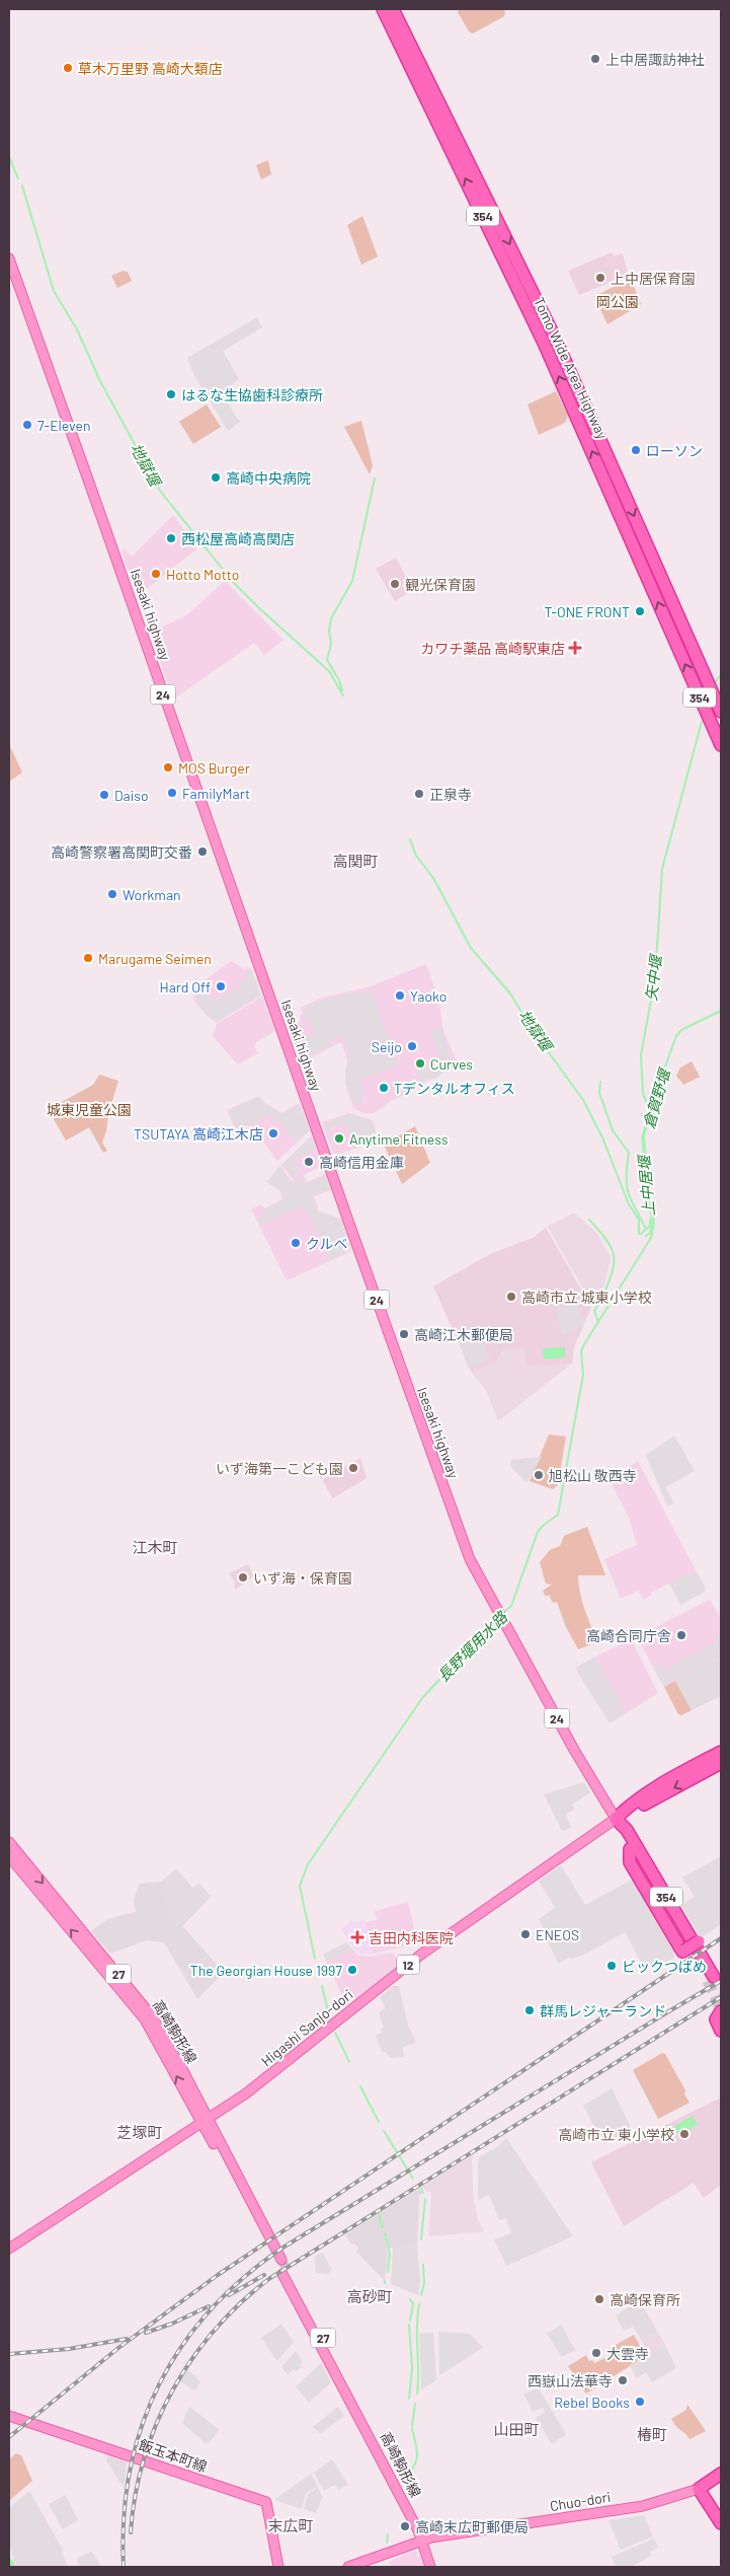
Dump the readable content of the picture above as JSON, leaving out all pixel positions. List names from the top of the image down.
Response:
{
  "streets": {
    "highway": ["354", "Tomo Wide Area Highway", "Higashi Sanjo-dori"],
    "main road": [
      "Isesaki highway",
      "24",
      "12",
      "27",
      "高崎駒形線",
      "飯玉本町線",
      "Chuo-dori"
    ]
  },
  "crossings": [
    ["354", "Isesaki highway"],
    ["354", "Higashi Sanjo-dori"],
    ["Isesaki highway", "Higashi Sanjo-dori"],
    ["Higashi Sanjo-dori", "高崎駒形線"],
    ["高崎駒形線", "Chuo-dori"]
  ],
  "districts": [
    "高関町",
    "江木町",
    "芝塚町",
    "高砂町",
    "山田町",
    "椿町",
    "末広町"
  ],
  "water": [
    "地獄堰",
    "矢中堰",
    "倉賀野堰",
    "上中居堰",
    "長野堰用水路"
  ],
  "parks": ["岡公園", "城東児童公園"],
  "places": {
    "other": [
      "上中居諏訪神社",
      "草木万里野 高崎大類店",
      "上中居保育園",
      "はるな生協歯科診療所",
      "7-Eleven",
      "ローソン",
      "高崎中央病院",
      "西松屋高崎高関店",
      "Hotto Motto",
      "観光保育園",
      "T-ONE FRONT",
      "MOS Burger",
      "FamilyMart",
      "正泉寺",
      "Daiso",
      "高崎警察署高関町交番",
      "Workman",
      "Marugame Seimen",
      "Hard Off",
      "Yaoko",
      "Seijo",
      "Curves",
      "Tデンタルオフィス",
      "TSUTAYA 高崎江木店",
      "Anytime Fitness",
      "高崎信用金庫",
      "クルベ",
      "高崎市立 城東小学校",
      "高崎江木郵便局",
      "いず海第一こども園",
      "旭松山 敬西寺",
      "いず海・保育園",
      "高崎合同庁舎",
      "ENEOS",
      "ビックつばめ",
      "The Georgian House 1997",
      "群馬レジャーランド",
      "高崎市立 東小学校",
      "高崎保育所",
      "大雲寺",
      "西嶽山法華寺",
      "Rebel Books",
      "高崎末広町郵便局"
    ],
    "health": ["カワチ薬品 高崎駅東店", "吉田内科医院"]
  }
}
